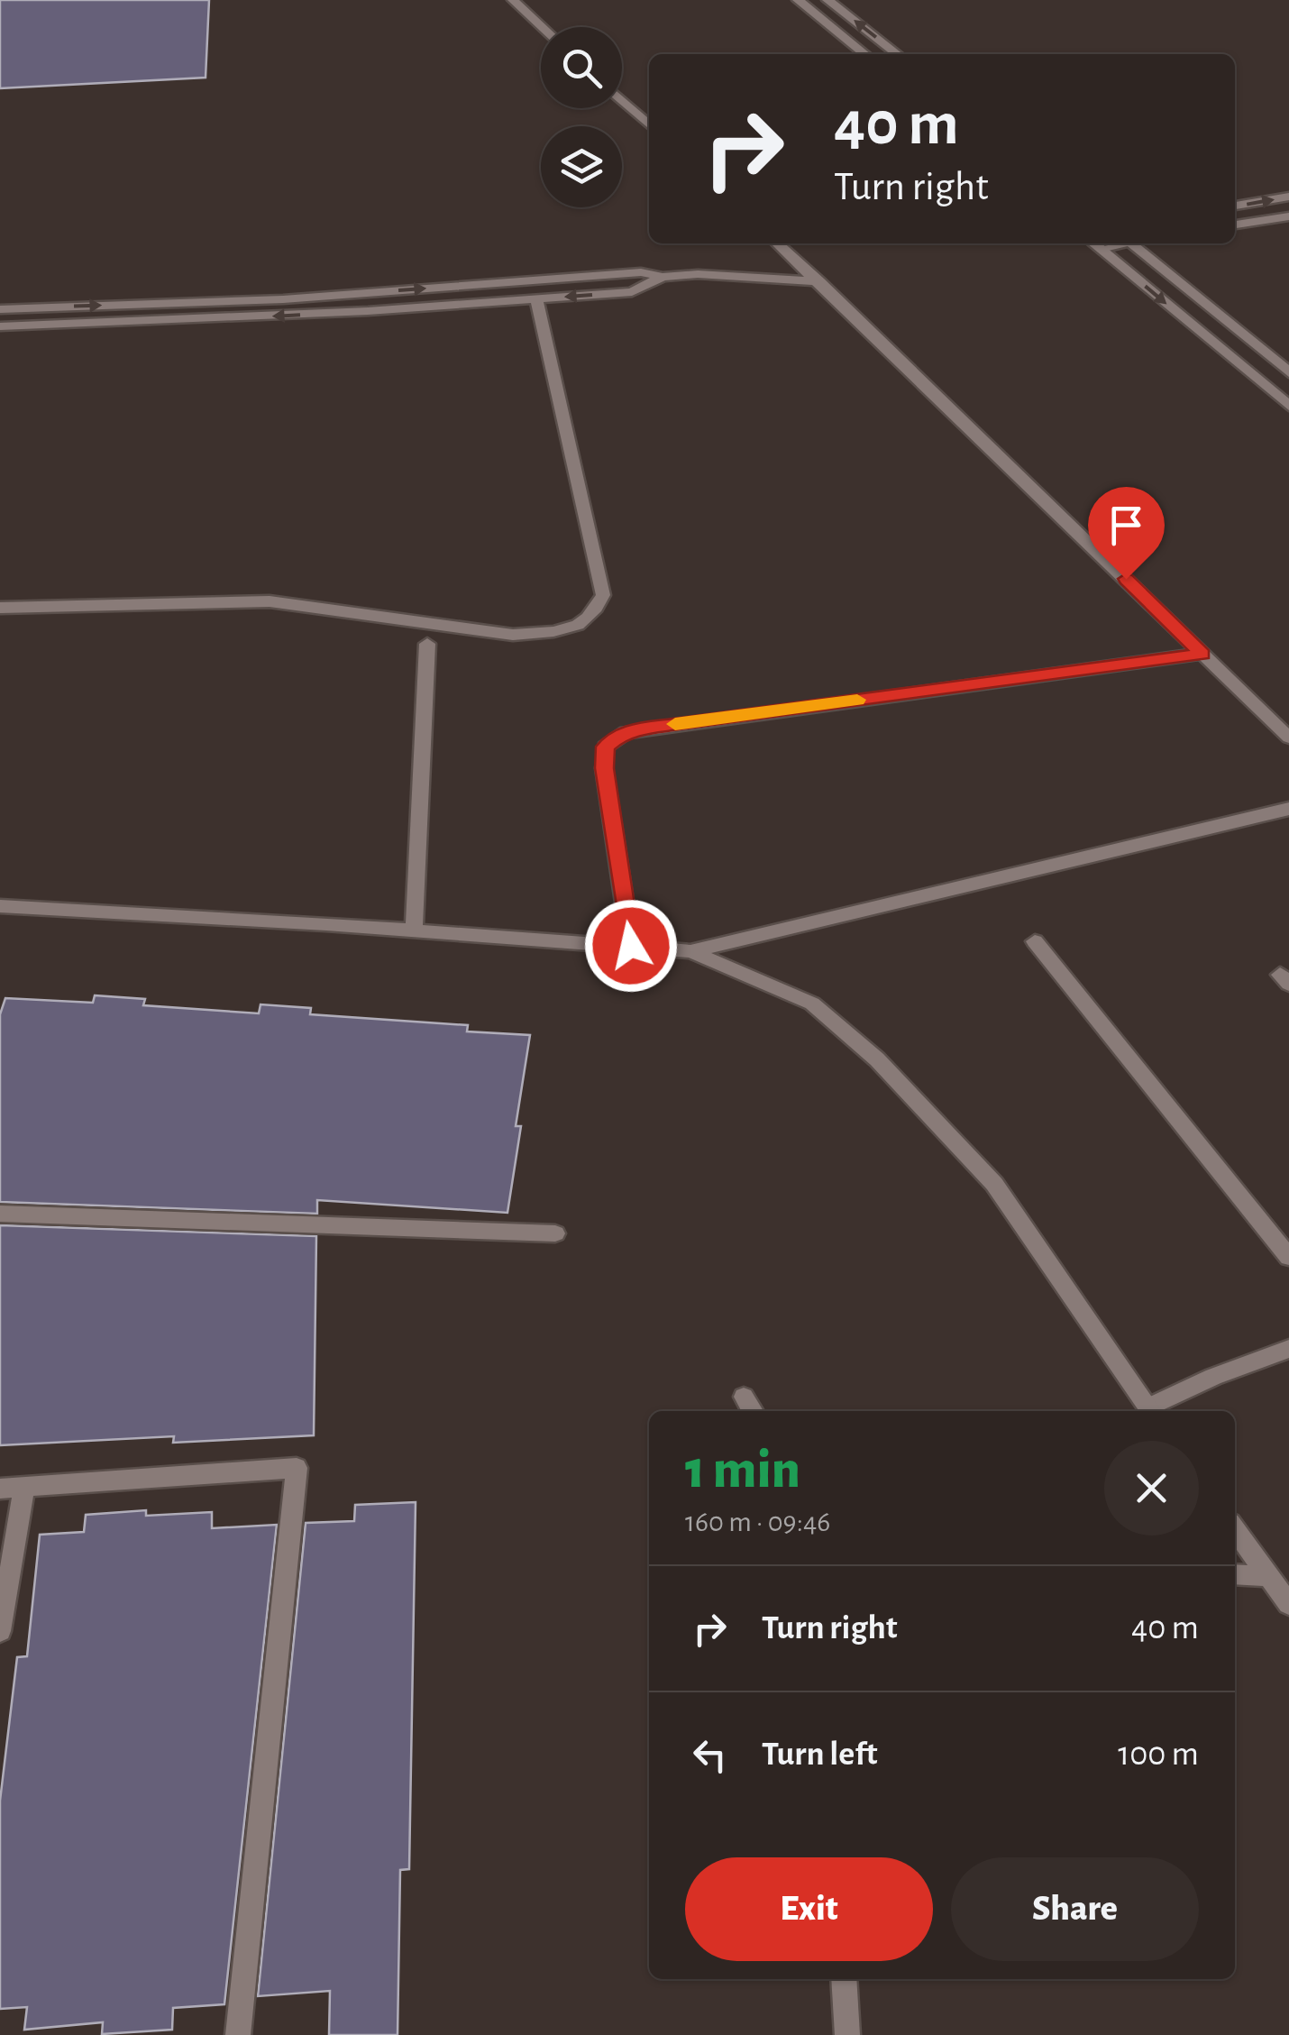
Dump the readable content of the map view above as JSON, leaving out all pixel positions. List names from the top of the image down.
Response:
{
  "page": {
    "turn": ["40 m", "Turn right"],
    "heading": ["1 min", "160 m · 09:46"],
    "list": [
      {
        "name": "Turn right",
        "value": "40 m"
      },
      {
        "name": "Turn left",
        "value": "100 m"
      }
    ],
    "buttons": ["Exit", "Share"]
  }
}
